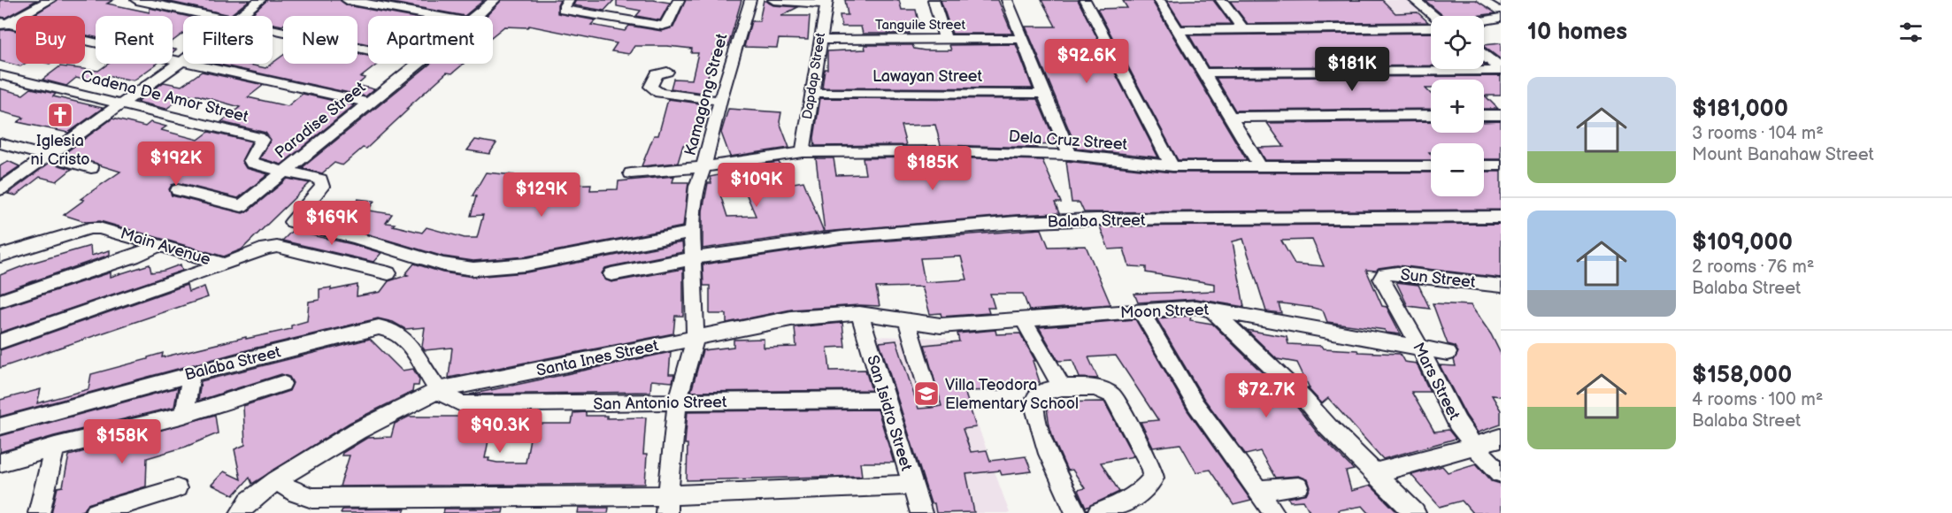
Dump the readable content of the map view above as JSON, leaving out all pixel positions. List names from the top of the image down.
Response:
{
  "streets": {
    "street": [
      "Tanguile Street",
      "Dapdap Street",
      "Lawayan Street",
      "Kamagong Street",
      "Cadena De Amor Street",
      "Paradise Street",
      "Dela Cruz Street",
      "Balaba Street",
      "Main Avenue",
      "Sun Street",
      "Moon Street",
      "Santa Ines Street",
      "Mars Street",
      "San Antonio Street",
      "San Isidro Street"
    ]
  },
  "crossings": [
    ["Tanguile Street", "Dapdap Street"],
    ["Dapdap Street", "Lawayan Street"],
    ["Dapdap Street", "Dela Cruz Street"],
    ["Kamagong Street", "Dela Cruz Street"],
    ["Kamagong Street", "Balaba Street"],
    ["Kamagong Street", "Santa Ines Street"],
    ["Kamagong Street", "San Antonio Street"],
    ["Cadena De Amor Street", "Paradise Street"],
    ["Balaba Street", "Santa Ines Street"],
    ["Balaba Street", "San Antonio Street"],
    ["Sun Street", "Mars Street"],
    ["Moon Street", "Santa Ines Street"],
    ["Moon Street", "Mars Street"],
    ["Santa Ines Street", "San Antonio Street"],
    ["Santa Ines Street", "San Isidro Street"],
    ["San Antonio Street", "San Isidro Street"]
  ],
  "places": {
    "church": ["Iglesia ni Cristo"],
    "school or university": ["Villa Teodora Elementary School"]
  },
  "page": {
    "heading": "10 homes",
    "map_buttons": ["+", "−"],
    "chip": [
      "Buy",
      "Rent",
      "Filters",
      "New",
      "Apartment"
    ],
    "price": [
      "$92.6K",
      "$181K",
      "$192K",
      "$185K",
      "$109K",
      "$129K",
      "$169K",
      "$72.7K",
      "$90.3K",
      "$158K"
    ],
    "list": [
      {
        "name": "$181,000",
        "note": "3 rooms · 104 m² · Mount Banahaw Street"
      },
      {
        "name": "$109,000",
        "note": "2 rooms · 76 m² · Balaba Street"
      },
      {
        "name": "$158,000",
        "note": "4 rooms · 100 m² · Balaba Street"
      }
    ]
  }
}
